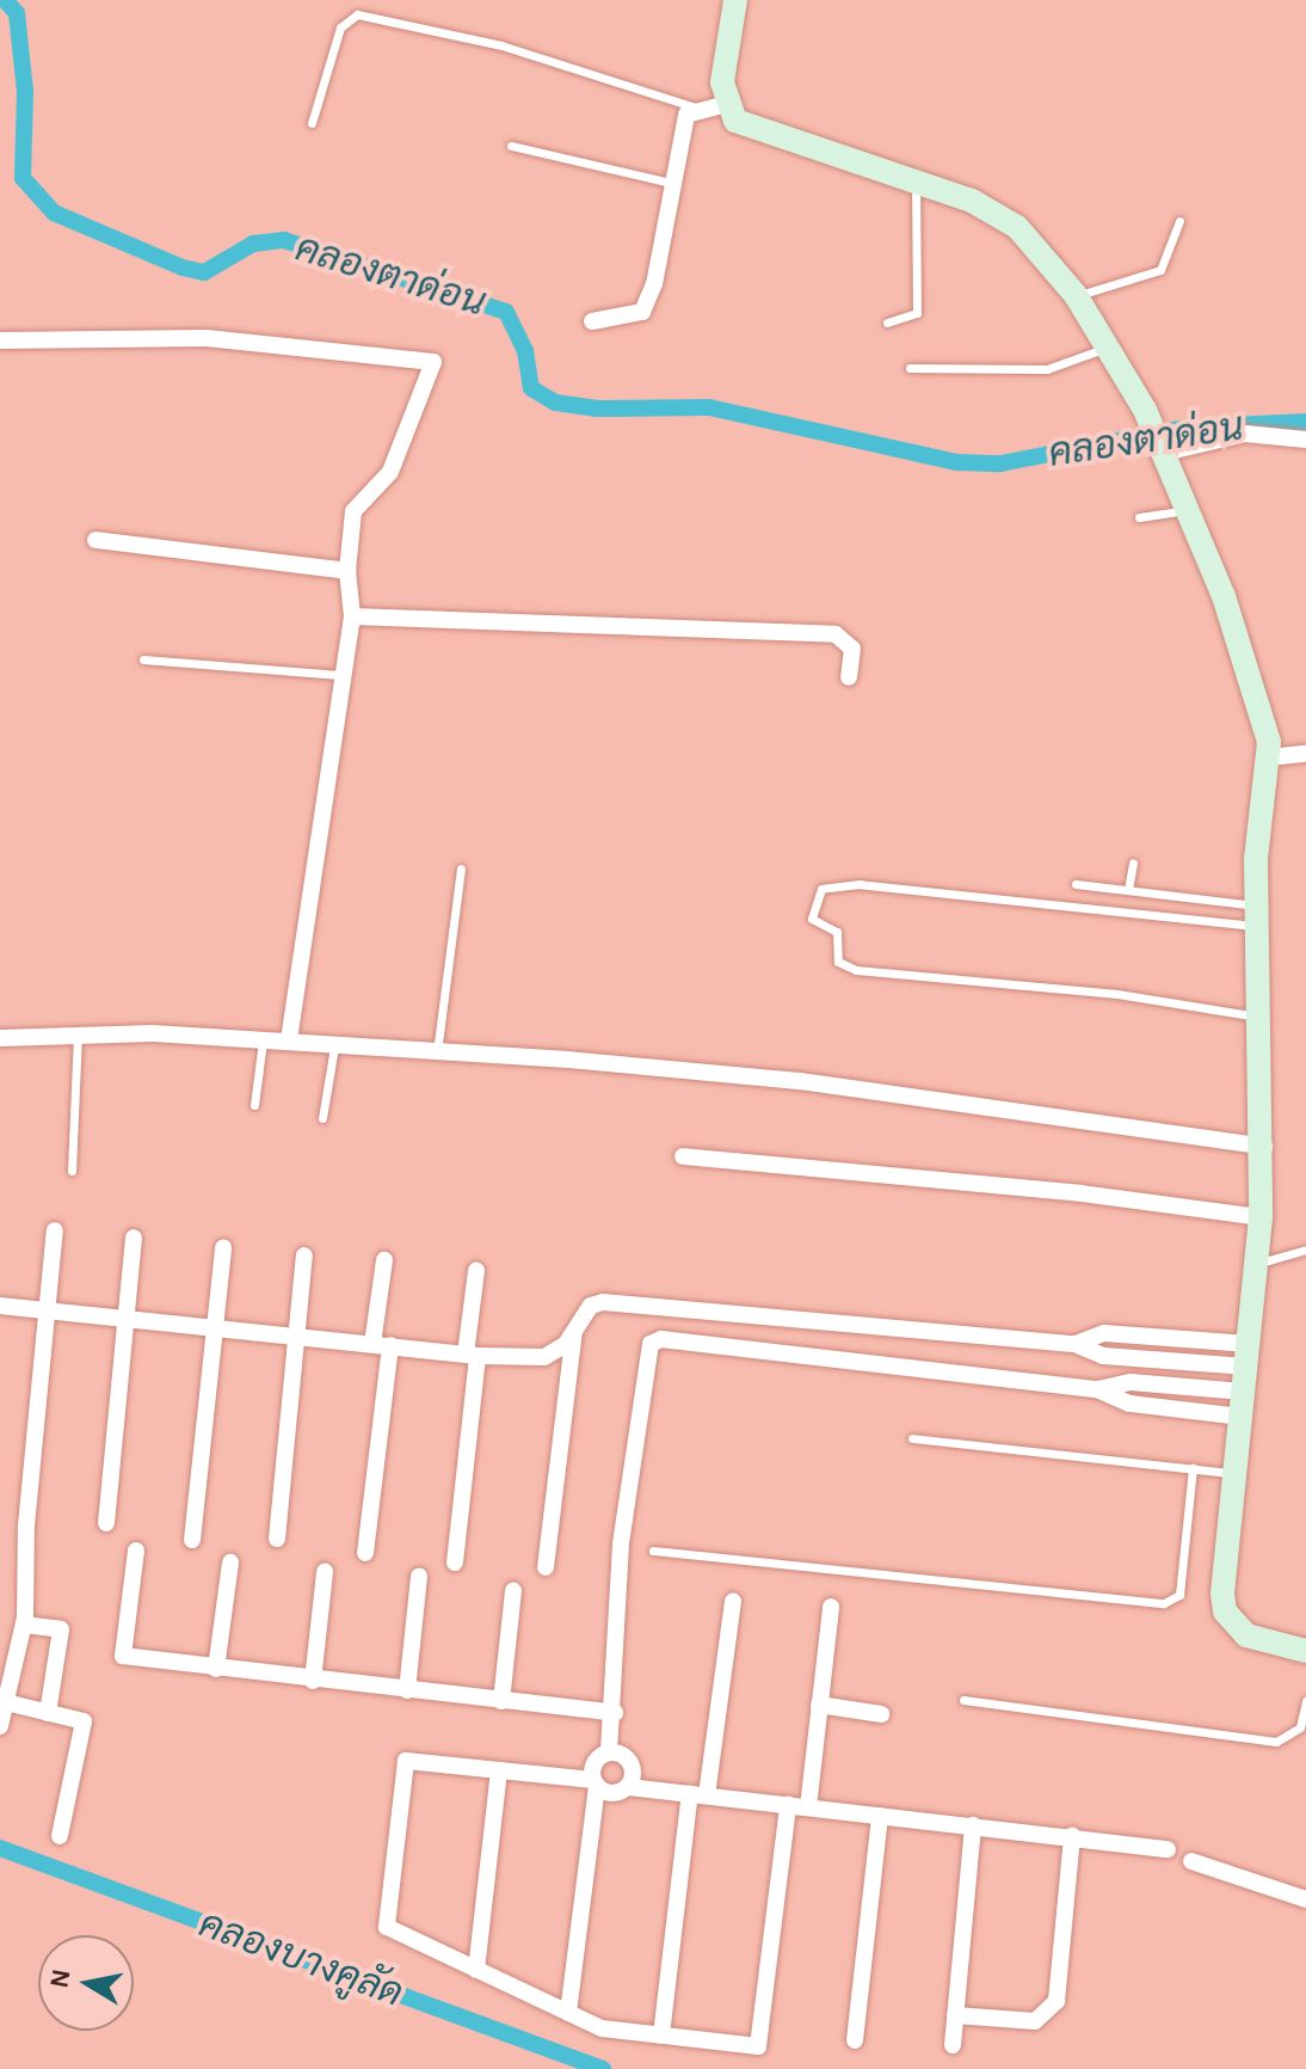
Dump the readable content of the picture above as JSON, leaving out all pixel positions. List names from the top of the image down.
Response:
{
  "water": ["คลองตาด่อน", "คลองบางคูลัด"],
  "north": "left"
}
